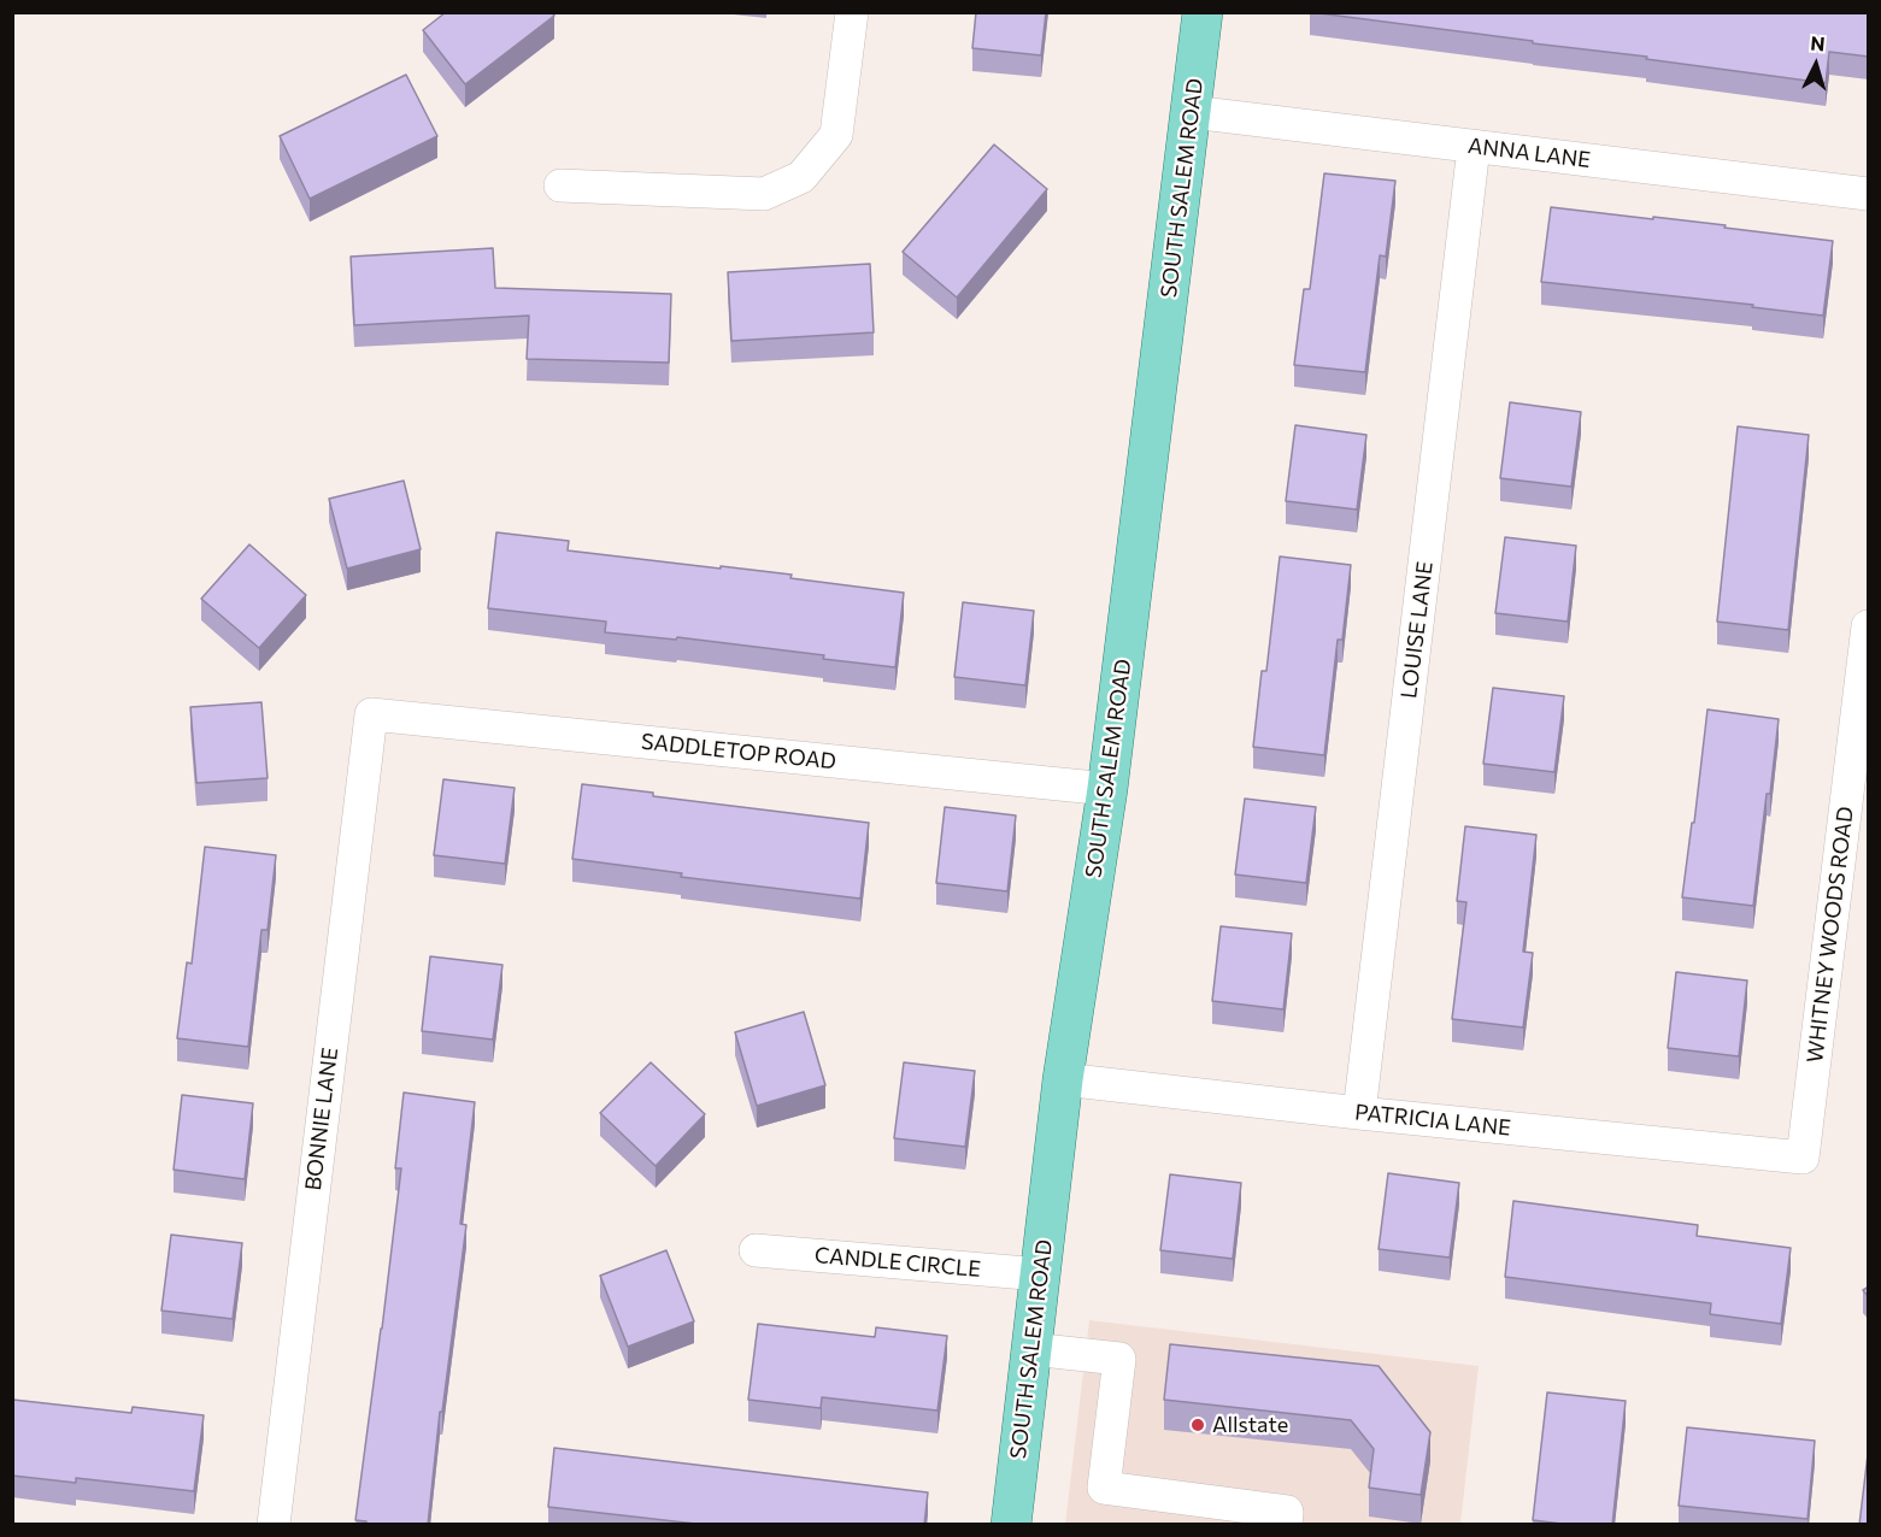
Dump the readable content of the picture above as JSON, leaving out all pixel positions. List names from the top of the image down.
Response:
{
  "streets": {
    "main road": ["SOUTH SALEM ROAD"],
    "street": [
      "ANNA LANE",
      "LOUISE LANE",
      "SADDLETOP ROAD",
      "WHITNEY WOODS ROAD",
      "BONNIE LANE",
      "PATRICIA LANE",
      "CANDLE CIRCLE"
    ]
  },
  "crossings": [
    ["ANNA LANE", "SOUTH SALEM ROAD"],
    ["ANNA LANE", "LOUISE LANE"],
    ["SOUTH SALEM ROAD", "SADDLETOP ROAD"],
    ["SOUTH SALEM ROAD", "PATRICIA LANE"],
    ["SOUTH SALEM ROAD", "CANDLE CIRCLE"],
    ["LOUISE LANE", "PATRICIA LANE"],
    ["SADDLETOP ROAD", "BONNIE LANE"],
    ["WHITNEY WOODS ROAD", "PATRICIA LANE"]
  ],
  "places": ["Allstate"],
  "north": "top"
}
